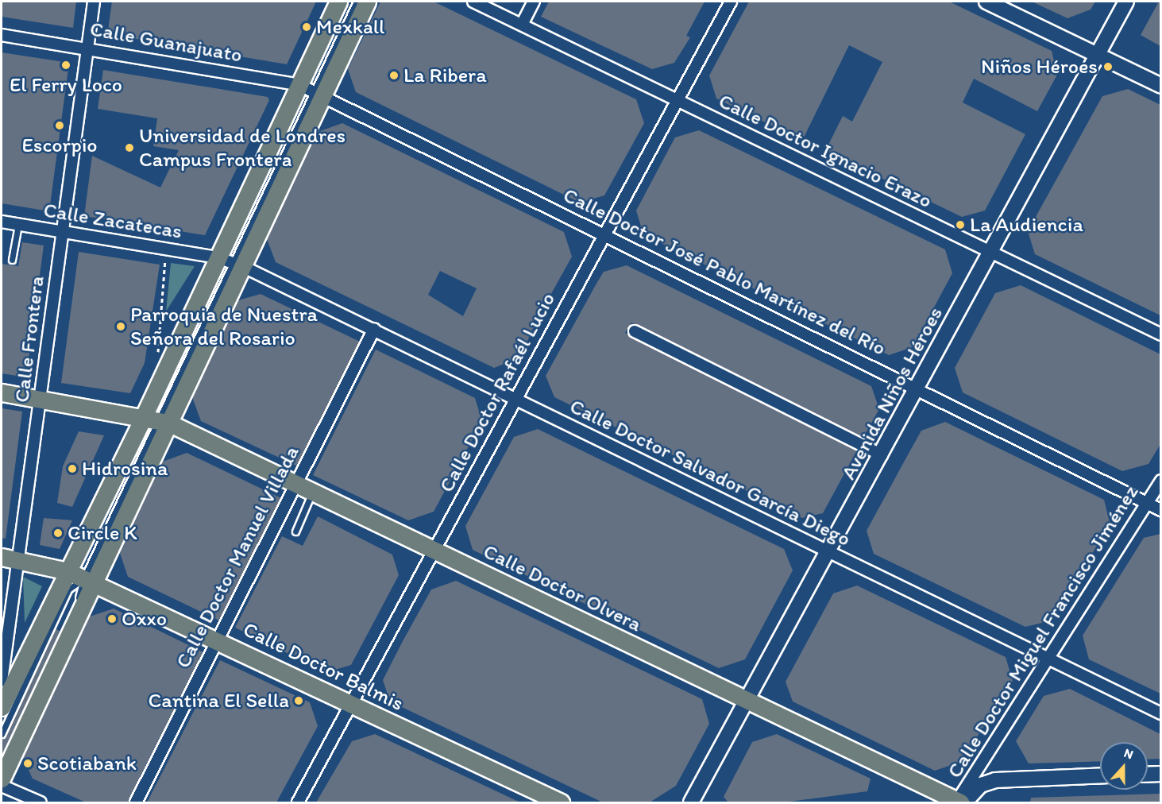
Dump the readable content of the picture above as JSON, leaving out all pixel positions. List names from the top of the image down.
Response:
{
  "streets": {
    "main road": ["Avenida Niños Héroes", "Calle Doctor Olvera", "Calle Doctor Balmis"],
    "street": [
      "Calle Guanajuato",
      "Calle Doctor Ignacio Erazo",
      "Calle Zacatecas",
      "Calle Doctor José Pablo Martínez del Río",
      "Calle Frontera",
      "Calle Doctor Rafaél Lucio",
      "Calle Doctor Salvador García Diego",
      "Calle Doctor Manuel Villada",
      "Calle Doctor Miguel Francisco Jiménez"
    ]
  },
  "crossings": [
    ["Calle Guanajuato", "Calle Doctor José Pablo Martínez del Río"],
    ["Calle Guanajuato", "Calle Frontera"],
    ["Calle Doctor Ignacio Erazo", "Calle Doctor Rafaél Lucio"],
    ["Calle Doctor Ignacio Erazo", "Avenida Niños Héroes"],
    ["Calle Zacatecas", "Calle Frontera"],
    ["Calle Zacatecas", "Calle Doctor Salvador García Diego"],
    ["Calle Doctor José Pablo Martínez del Río", "Calle Doctor Rafaél Lucio"],
    ["Calle Doctor José Pablo Martínez del Río", "Avenida Niños Héroes"],
    ["Calle Doctor José Pablo Martínez del Río", "Calle Doctor Miguel Francisco Jiménez"],
    ["Calle Frontera", "Calle Doctor Olvera"],
    ["Calle Frontera", "Calle Doctor Balmis"],
    ["Calle Doctor Rafaél Lucio", "Calle Doctor Salvador García Diego"],
    ["Calle Doctor Rafaél Lucio", "Calle Doctor Olvera"],
    ["Calle Doctor Rafaél Lucio", "Calle Doctor Balmis"],
    ["Avenida Niños Héroes", "Calle Doctor Salvador García Diego"],
    ["Avenida Niños Héroes", "Calle Doctor Olvera"],
    ["Calle Doctor Salvador García Diego", "Calle Doctor Manuel Villada"],
    ["Calle Doctor Salvador García Diego", "Calle Doctor Miguel Francisco Jiménez"],
    ["Calle Doctor Manuel Villada", "Calle Doctor Olvera"],
    ["Calle Doctor Manuel Villada", "Calle Doctor Balmis"],
    ["Calle Doctor Olvera", "Calle Doctor Miguel Francisco Jiménez"]
  ],
  "places": [
    "Mexkall",
    "El Ferry Loco",
    "Niños Héroes",
    "La Ribera",
    "Escorpio",
    "Universidad de Londres Campus Frontera",
    "La Audiencia",
    "Parroquia de Nuestra Señora del Rosario",
    "Hidrosina",
    "Circle K",
    "Oxxo",
    "Cantina El Sella",
    "Scotiabank"
  ],
  "north": "top"
}
